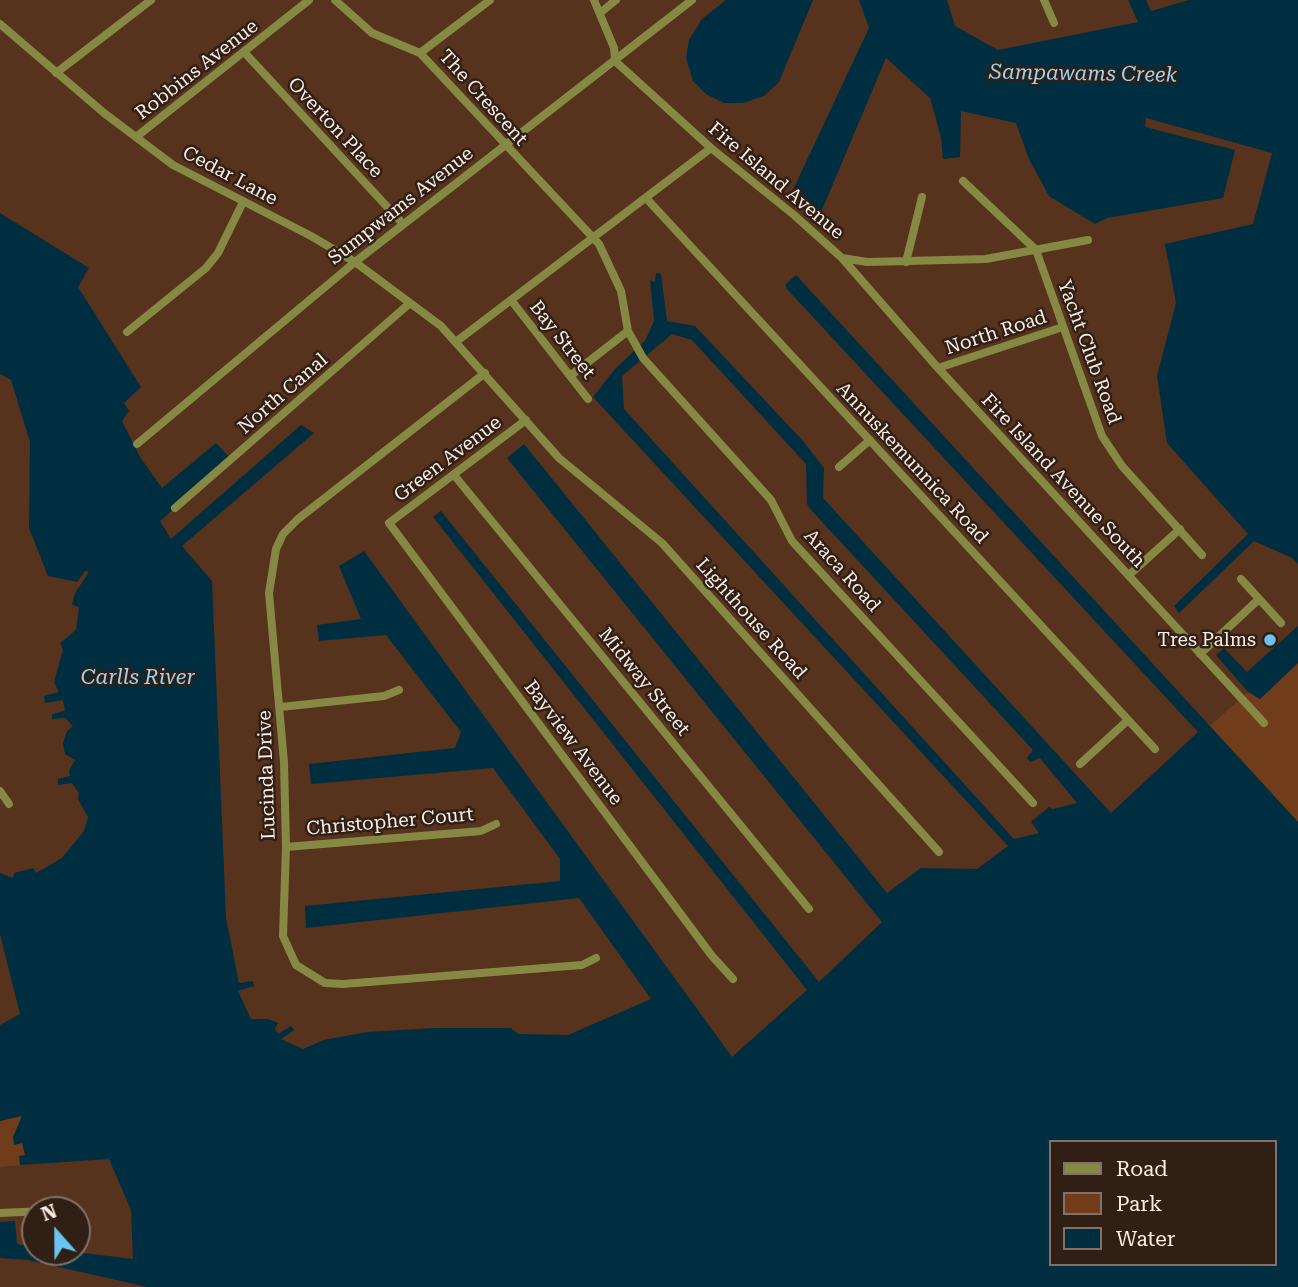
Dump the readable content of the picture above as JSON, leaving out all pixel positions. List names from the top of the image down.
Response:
{
  "streets": {
    "street": [
      "Robbins Avenue",
      "The Crescent",
      "Overton Place",
      "Cedar Lane",
      "Fire Island Avenue",
      "Sumpwams Avenue",
      "North Road",
      "Bay Street",
      "Yacht Club Road",
      "North Canal",
      "Green Avenue",
      "Annuskemunnica Road",
      "Fire Island Avenue South",
      "Araca Road",
      "Lighthouse Road",
      "Midway Street",
      "Bayview Avenue",
      "Lucinda Drive",
      "Christopher Court"
    ]
  },
  "crossings": [
    ["Robbins Avenue", "Overton Place"],
    ["Robbins Avenue", "Cedar Lane"],
    ["The Crescent", "Sumpwams Avenue"],
    ["The Crescent", "Araca Road"],
    ["Overton Place", "Sumpwams Avenue"],
    ["Cedar Lane", "Sumpwams Avenue"],
    ["Cedar Lane", "North Canal"],
    ["Cedar Lane", "Green Avenue"],
    ["Cedar Lane", "Lighthouse Road"],
    ["Cedar Lane", "Lucinda Drive"],
    ["Fire Island Avenue", "Sumpwams Avenue"],
    ["Fire Island Avenue", "Yacht Club Road"],
    ["Fire Island Avenue", "Fire Island Avenue South"],
    ["North Road", "Yacht Club Road"],
    ["North Road", "Fire Island Avenue South"],
    ["Green Avenue", "Lighthouse Road"],
    ["Green Avenue", "Midway Street"],
    ["Green Avenue", "Bayview Avenue"],
    ["Lucinda Drive", "Christopher Court"]
  ],
  "water": ["Sampawams Creek", "Carlls River"],
  "places": ["Tres Palms"],
  "legend": ["Road", "Park", "Water"],
  "north": "top"
}
